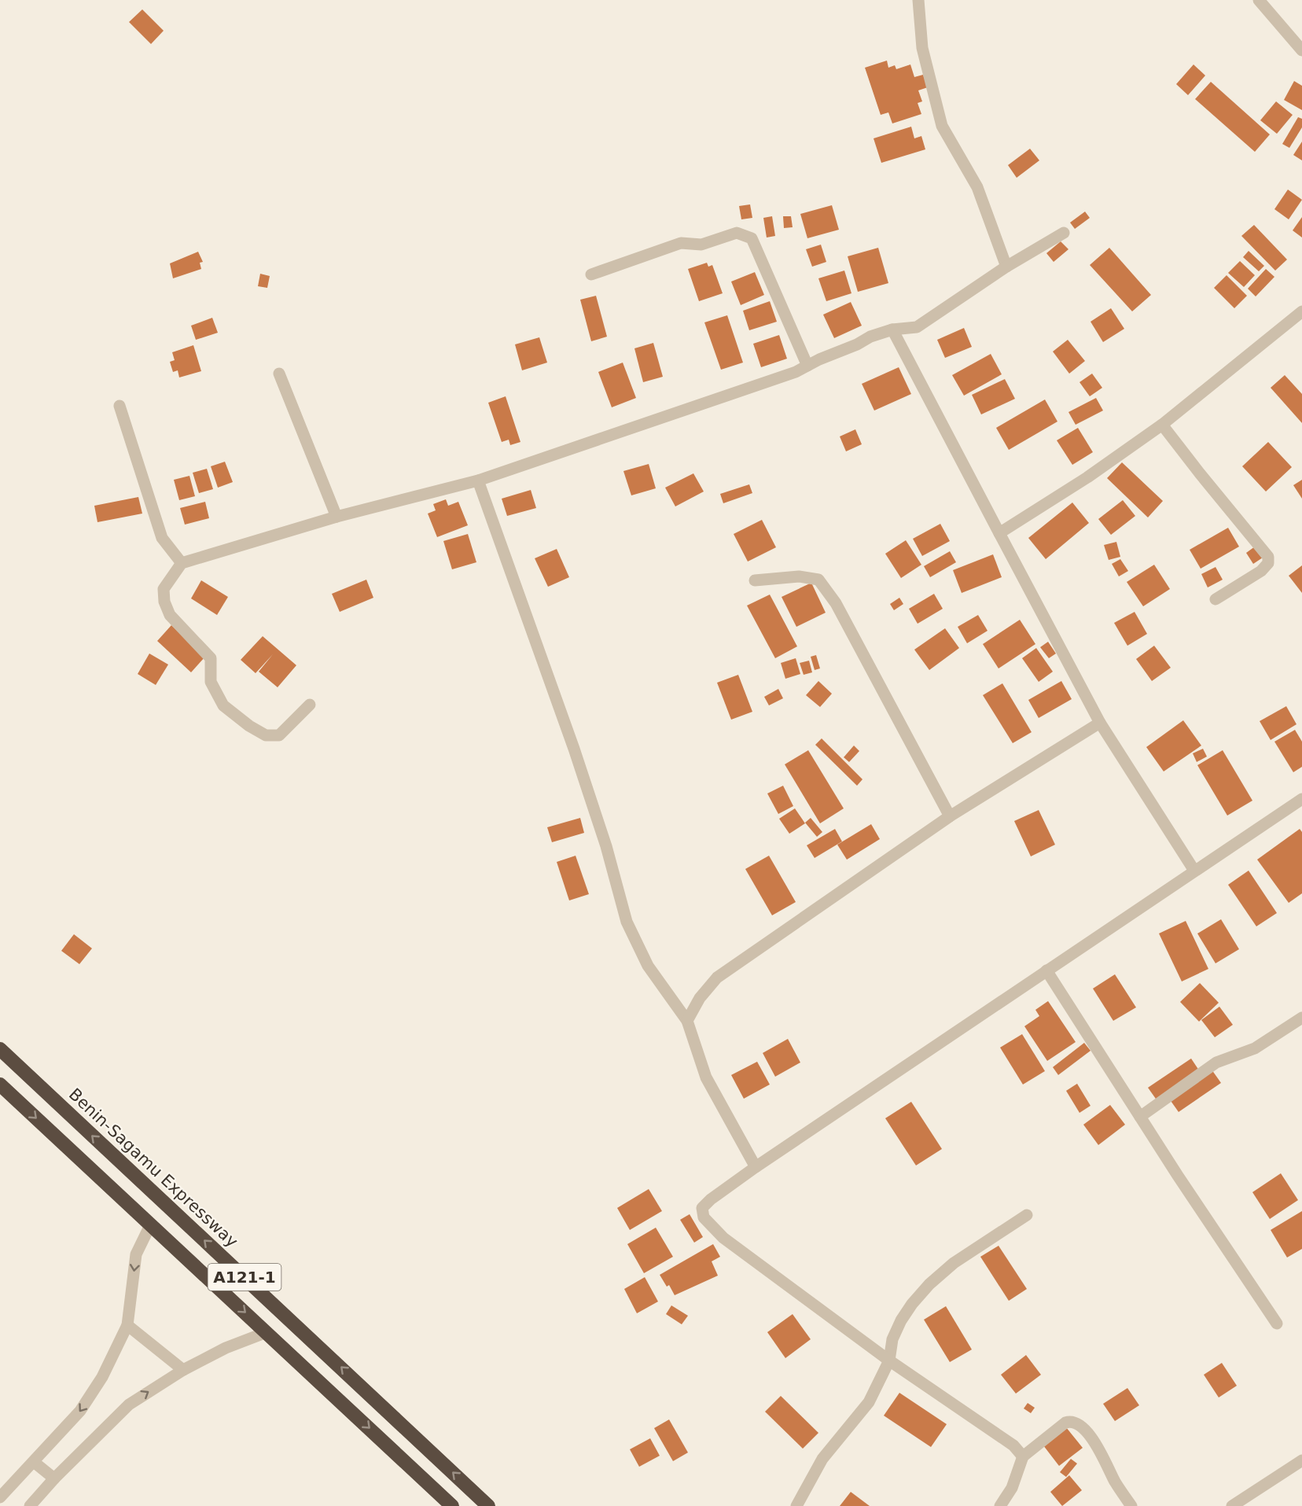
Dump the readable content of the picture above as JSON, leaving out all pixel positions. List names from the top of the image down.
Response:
{
  "streets": {
    "highway": ["Benin-Sagamu Expressway", "A121-1"]
  }
}
